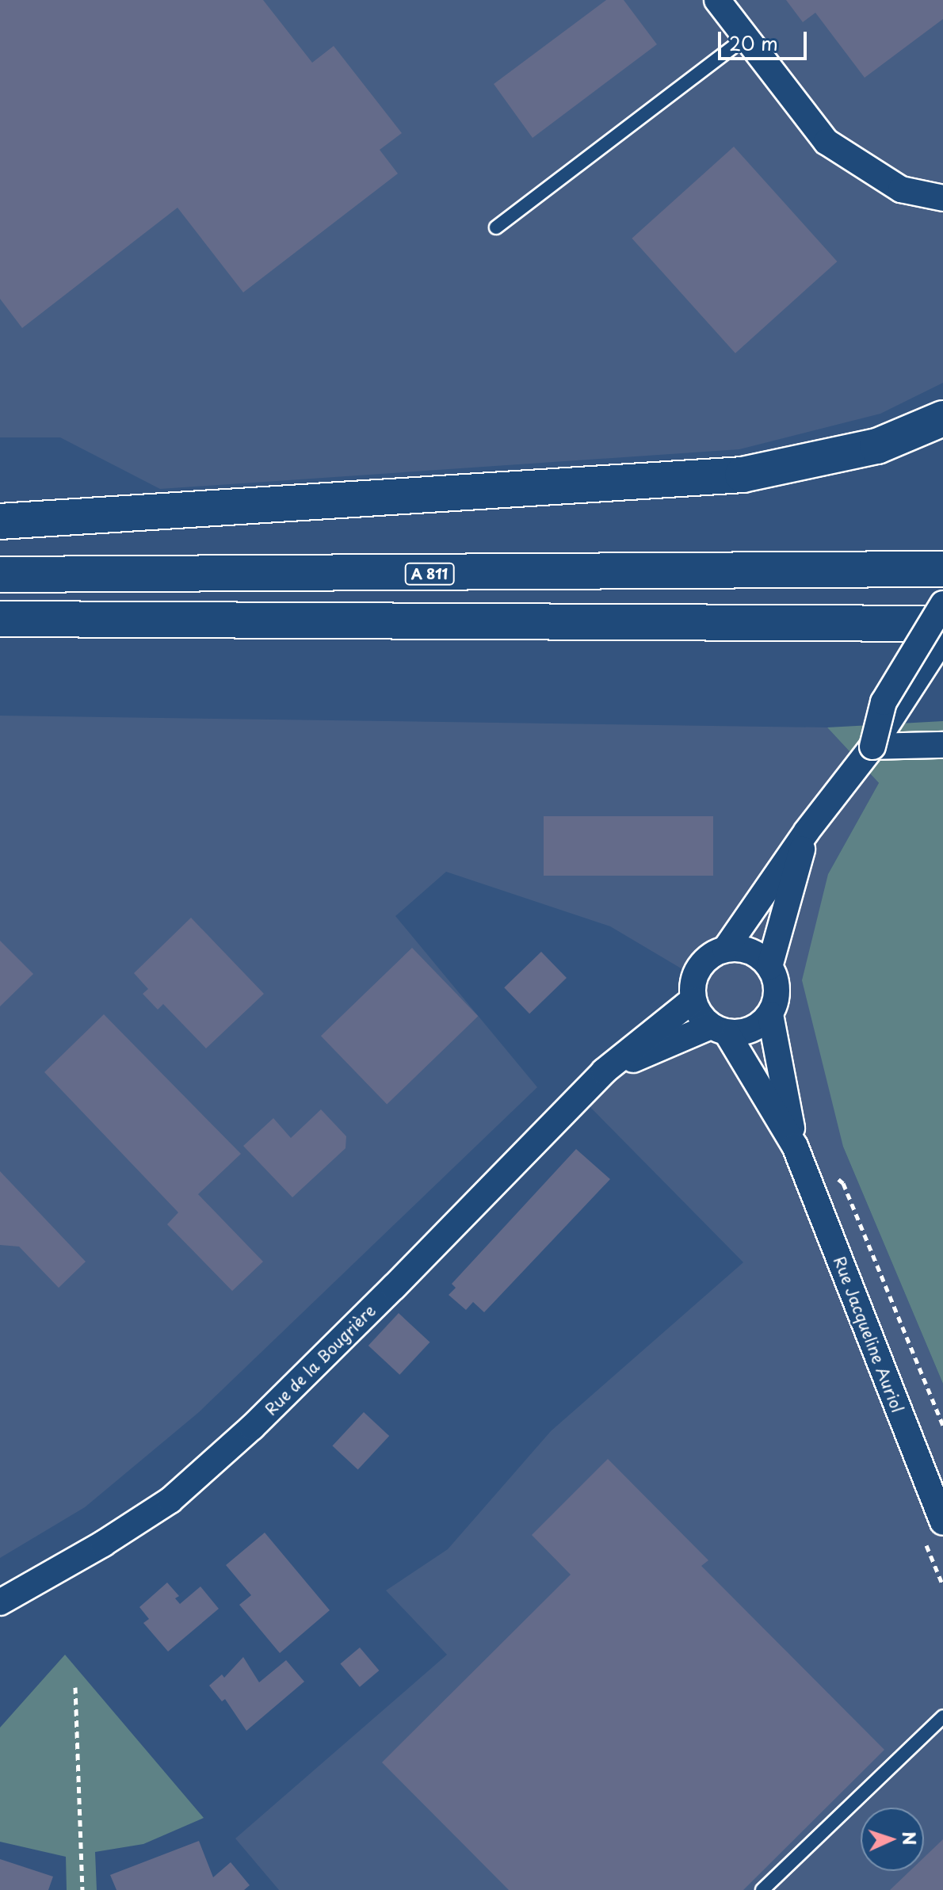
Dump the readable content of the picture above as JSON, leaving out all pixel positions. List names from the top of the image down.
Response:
{
  "streets": {
    "highway": ["A 811"],
    "street": ["Rue Jacqueline Auriol", "Rue de la Bougrière"]
  },
  "crossings": [
    ["Rue Jacqueline Auriol", "Rue de la Bougrière"]
  ],
  "scale_bar": "20 m",
  "north": "right"
}
